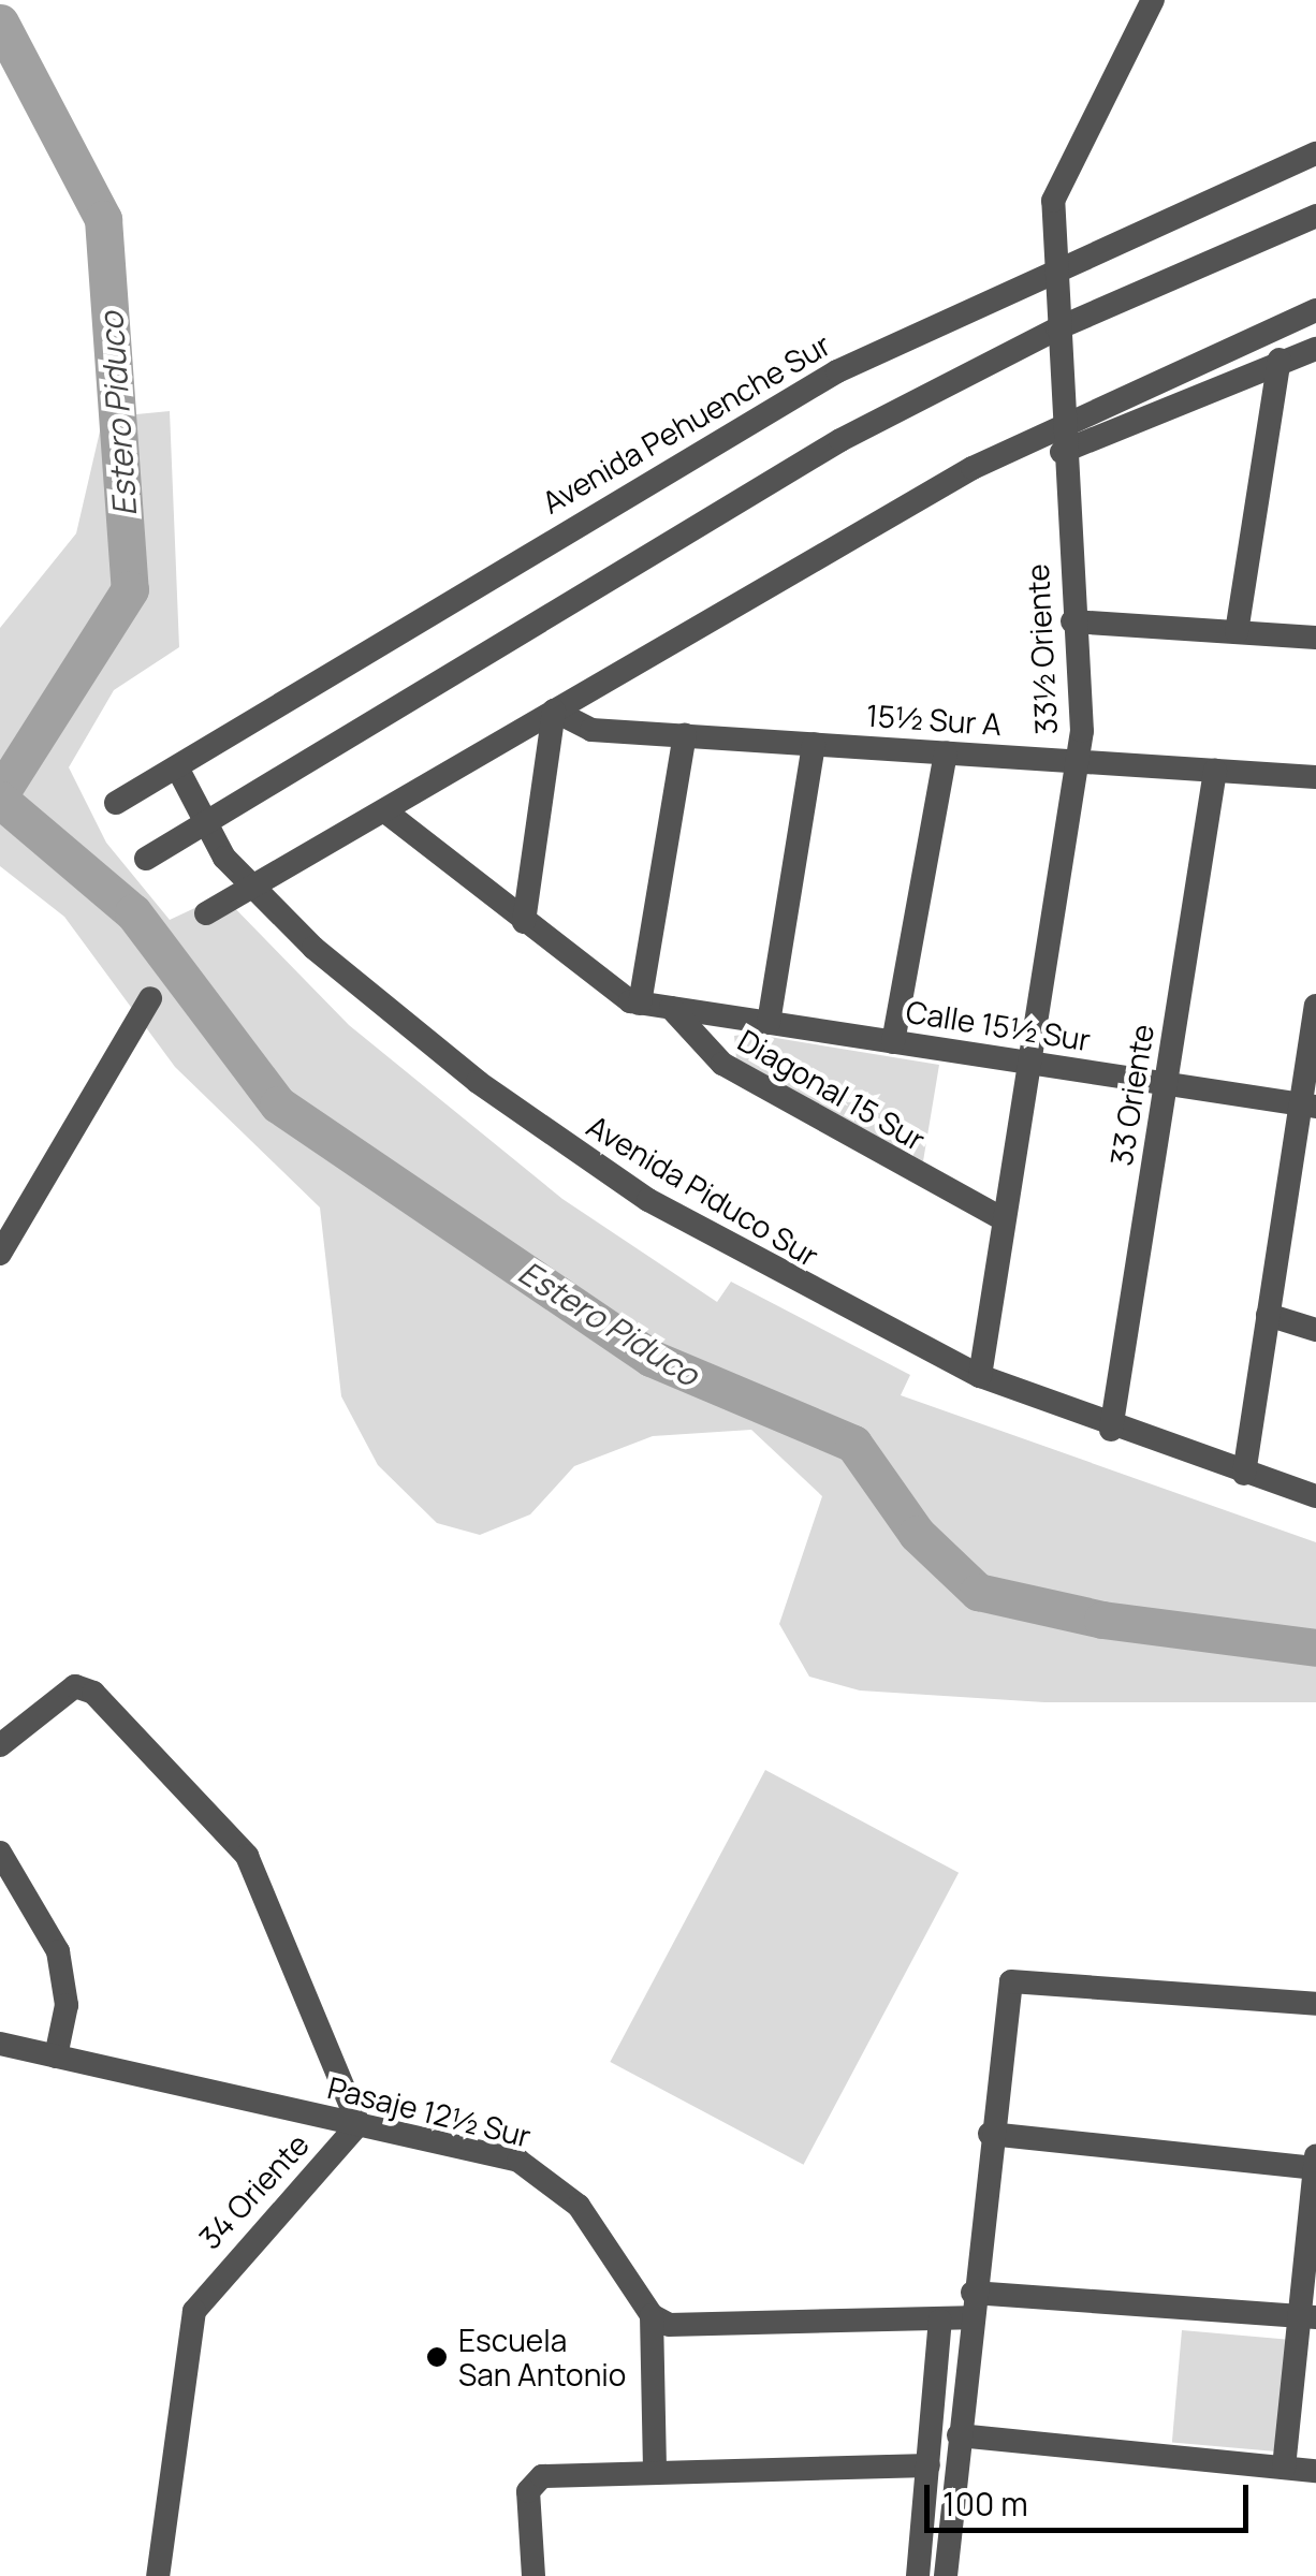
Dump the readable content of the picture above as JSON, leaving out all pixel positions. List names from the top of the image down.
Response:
{
  "streets": {
    "street": [
      "Avenida Pehuenche Sur",
      "33½ Oriente",
      "15½ Sur A",
      "Calle 15½ Sur",
      "Diagonal 15 Sur",
      "33 Oriente",
      "Avenida Piduco Sur",
      "Pasaje 12½ Sur",
      "34 Oriente"
    ]
  },
  "crossings": [
    ["Avenida Pehuenche Sur", "33½ Oriente"],
    ["Avenida Pehuenche Sur", "Avenida Piduco Sur"],
    ["33½ Oriente", "15½ Sur A"],
    ["33½ Oriente", "Calle 15½ Sur"],
    ["33½ Oriente", "Diagonal 15 Sur"],
    ["33½ Oriente", "Avenida Piduco Sur"],
    ["15½ Sur A", "33 Oriente"],
    ["Calle 15½ Sur", "Diagonal 15 Sur"],
    ["Calle 15½ Sur", "33 Oriente"],
    ["33 Oriente", "Avenida Piduco Sur"],
    ["Pasaje 12½ Sur", "34 Oriente"]
  ],
  "water": ["Estero Piduco"],
  "places": ["Escuela San Antonio"],
  "scale_bar": "100 m"
}
